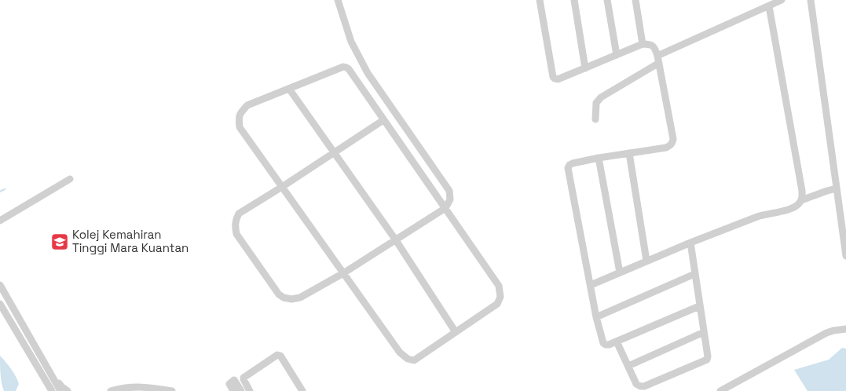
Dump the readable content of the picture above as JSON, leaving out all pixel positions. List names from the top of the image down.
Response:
{
  "places": {
    "school or university": ["Kolej Kemahiran Tinggi Mara Kuantan"]
  }
}
